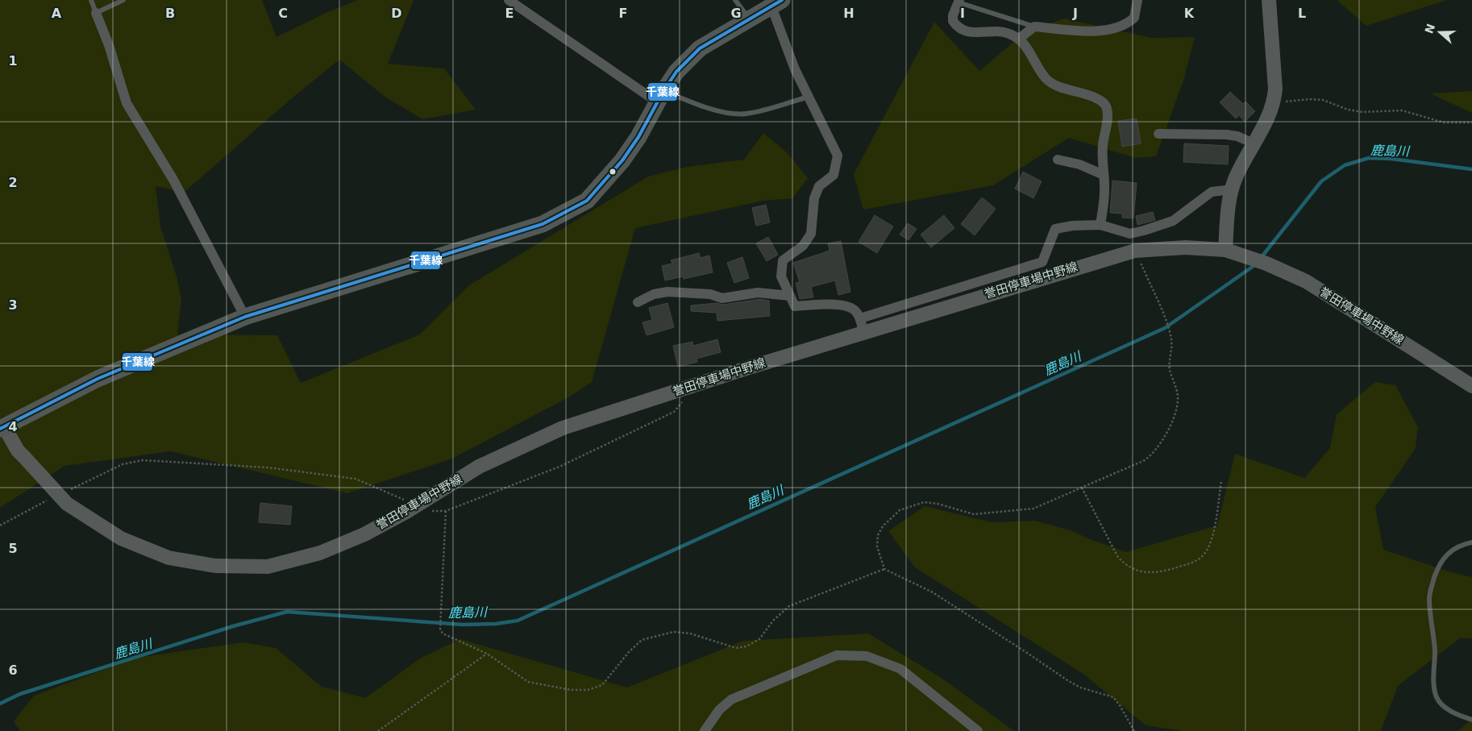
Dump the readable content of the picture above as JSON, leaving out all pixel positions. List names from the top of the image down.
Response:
{
  "streets": {
    "main road": ["誉田停車場中野線"]
  },
  "water": ["鹿島川"],
  "lines": ["transit line 千葉線"],
  "north": "left",
  "grid": {
    "columns": [
      "A",
      "B",
      "C",
      "D",
      "E",
      "F",
      "G",
      "H",
      "I",
      "J",
      "K",
      "L"
    ],
    "rows": [
      "1",
      "2",
      "3",
      "4",
      "5",
      "6"
    ]
  }
}
